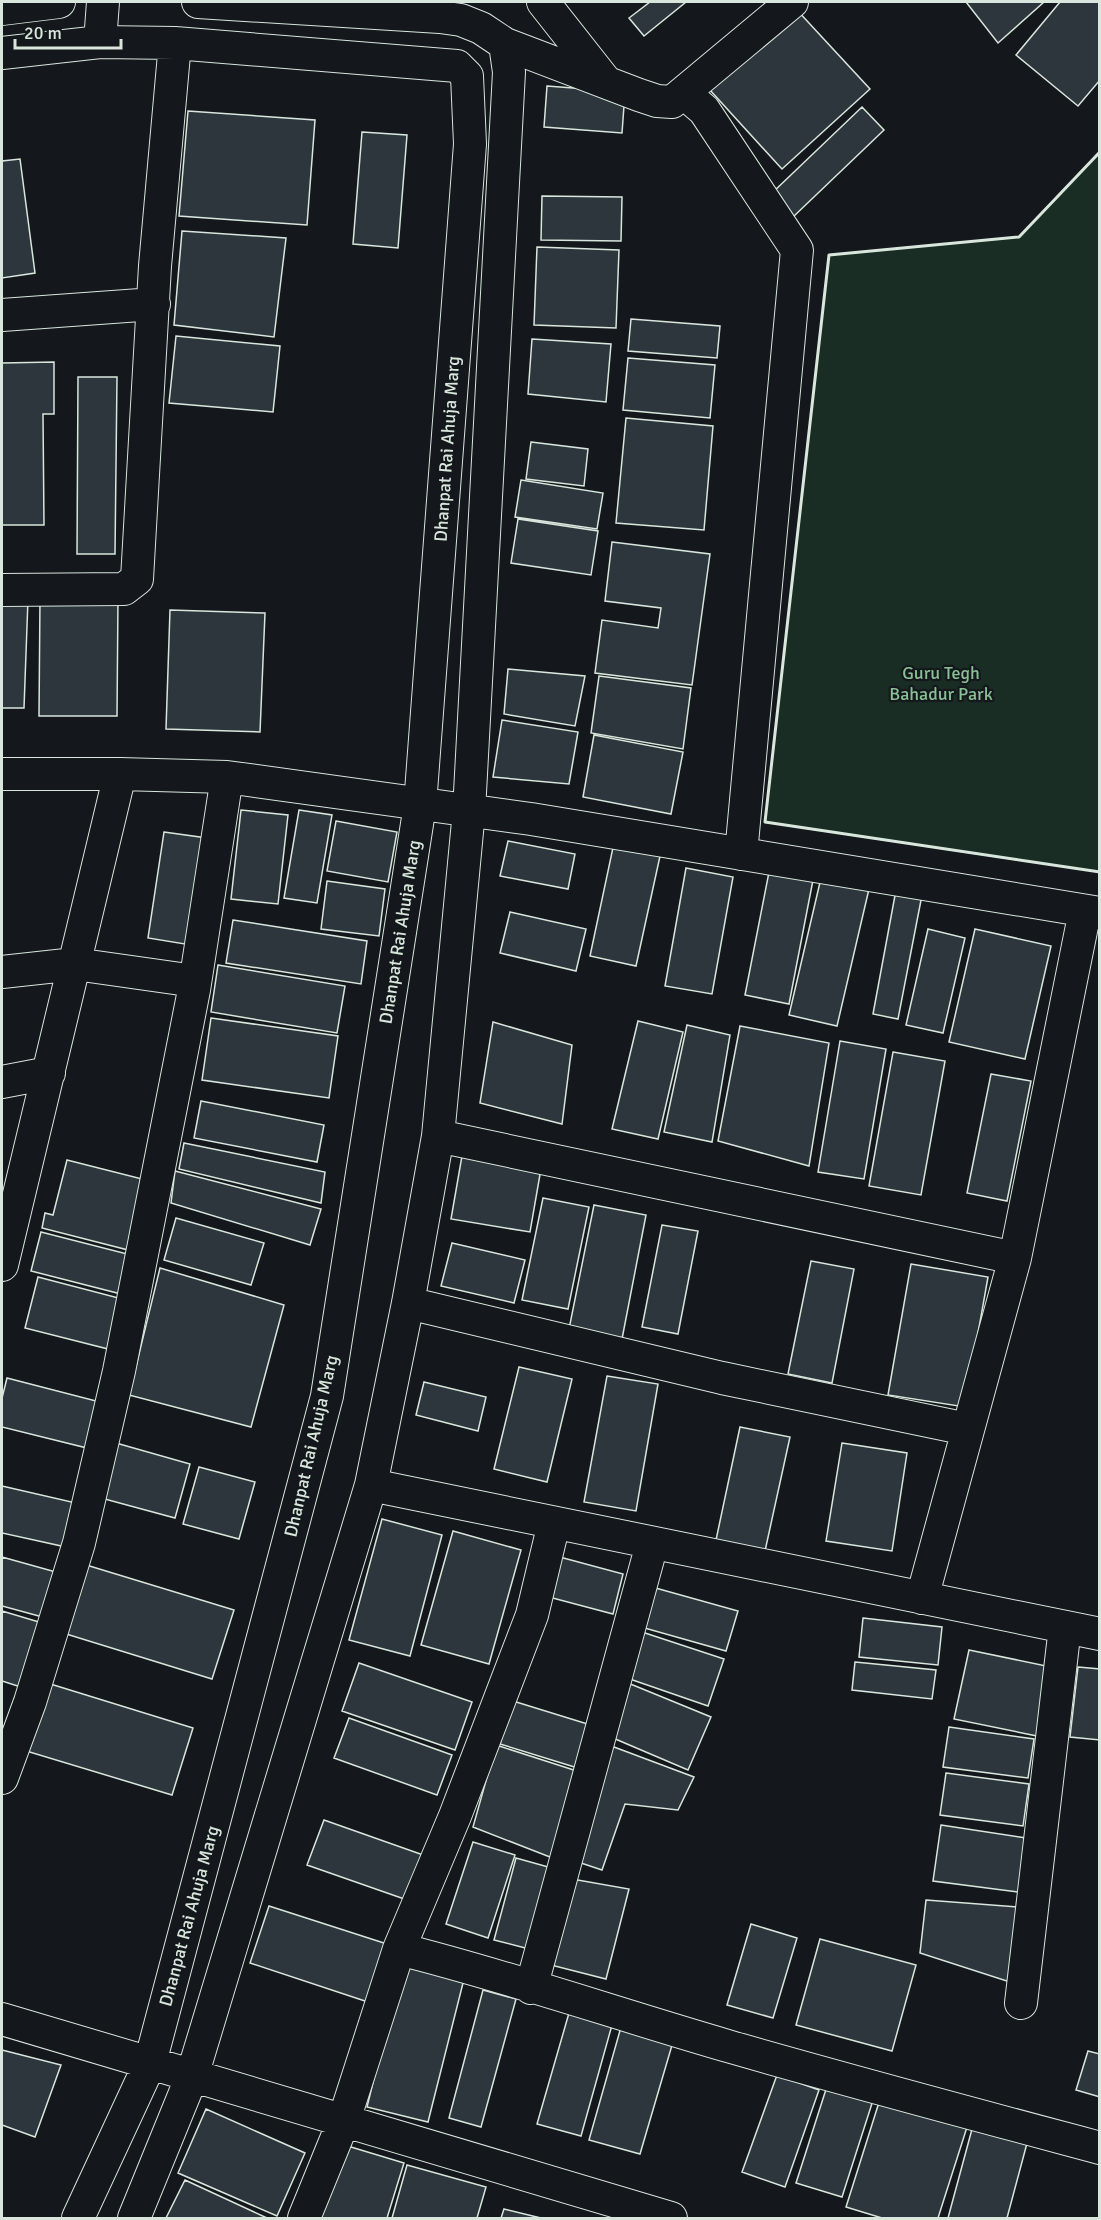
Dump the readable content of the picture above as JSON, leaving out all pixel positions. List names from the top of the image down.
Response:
{
  "streets": {
    "street": ["Dhanpat Rai Ahuja Marg"]
  },
  "parks": ["Guru Tegh Bahadur Park"],
  "scale_bar": "20 m"
}
